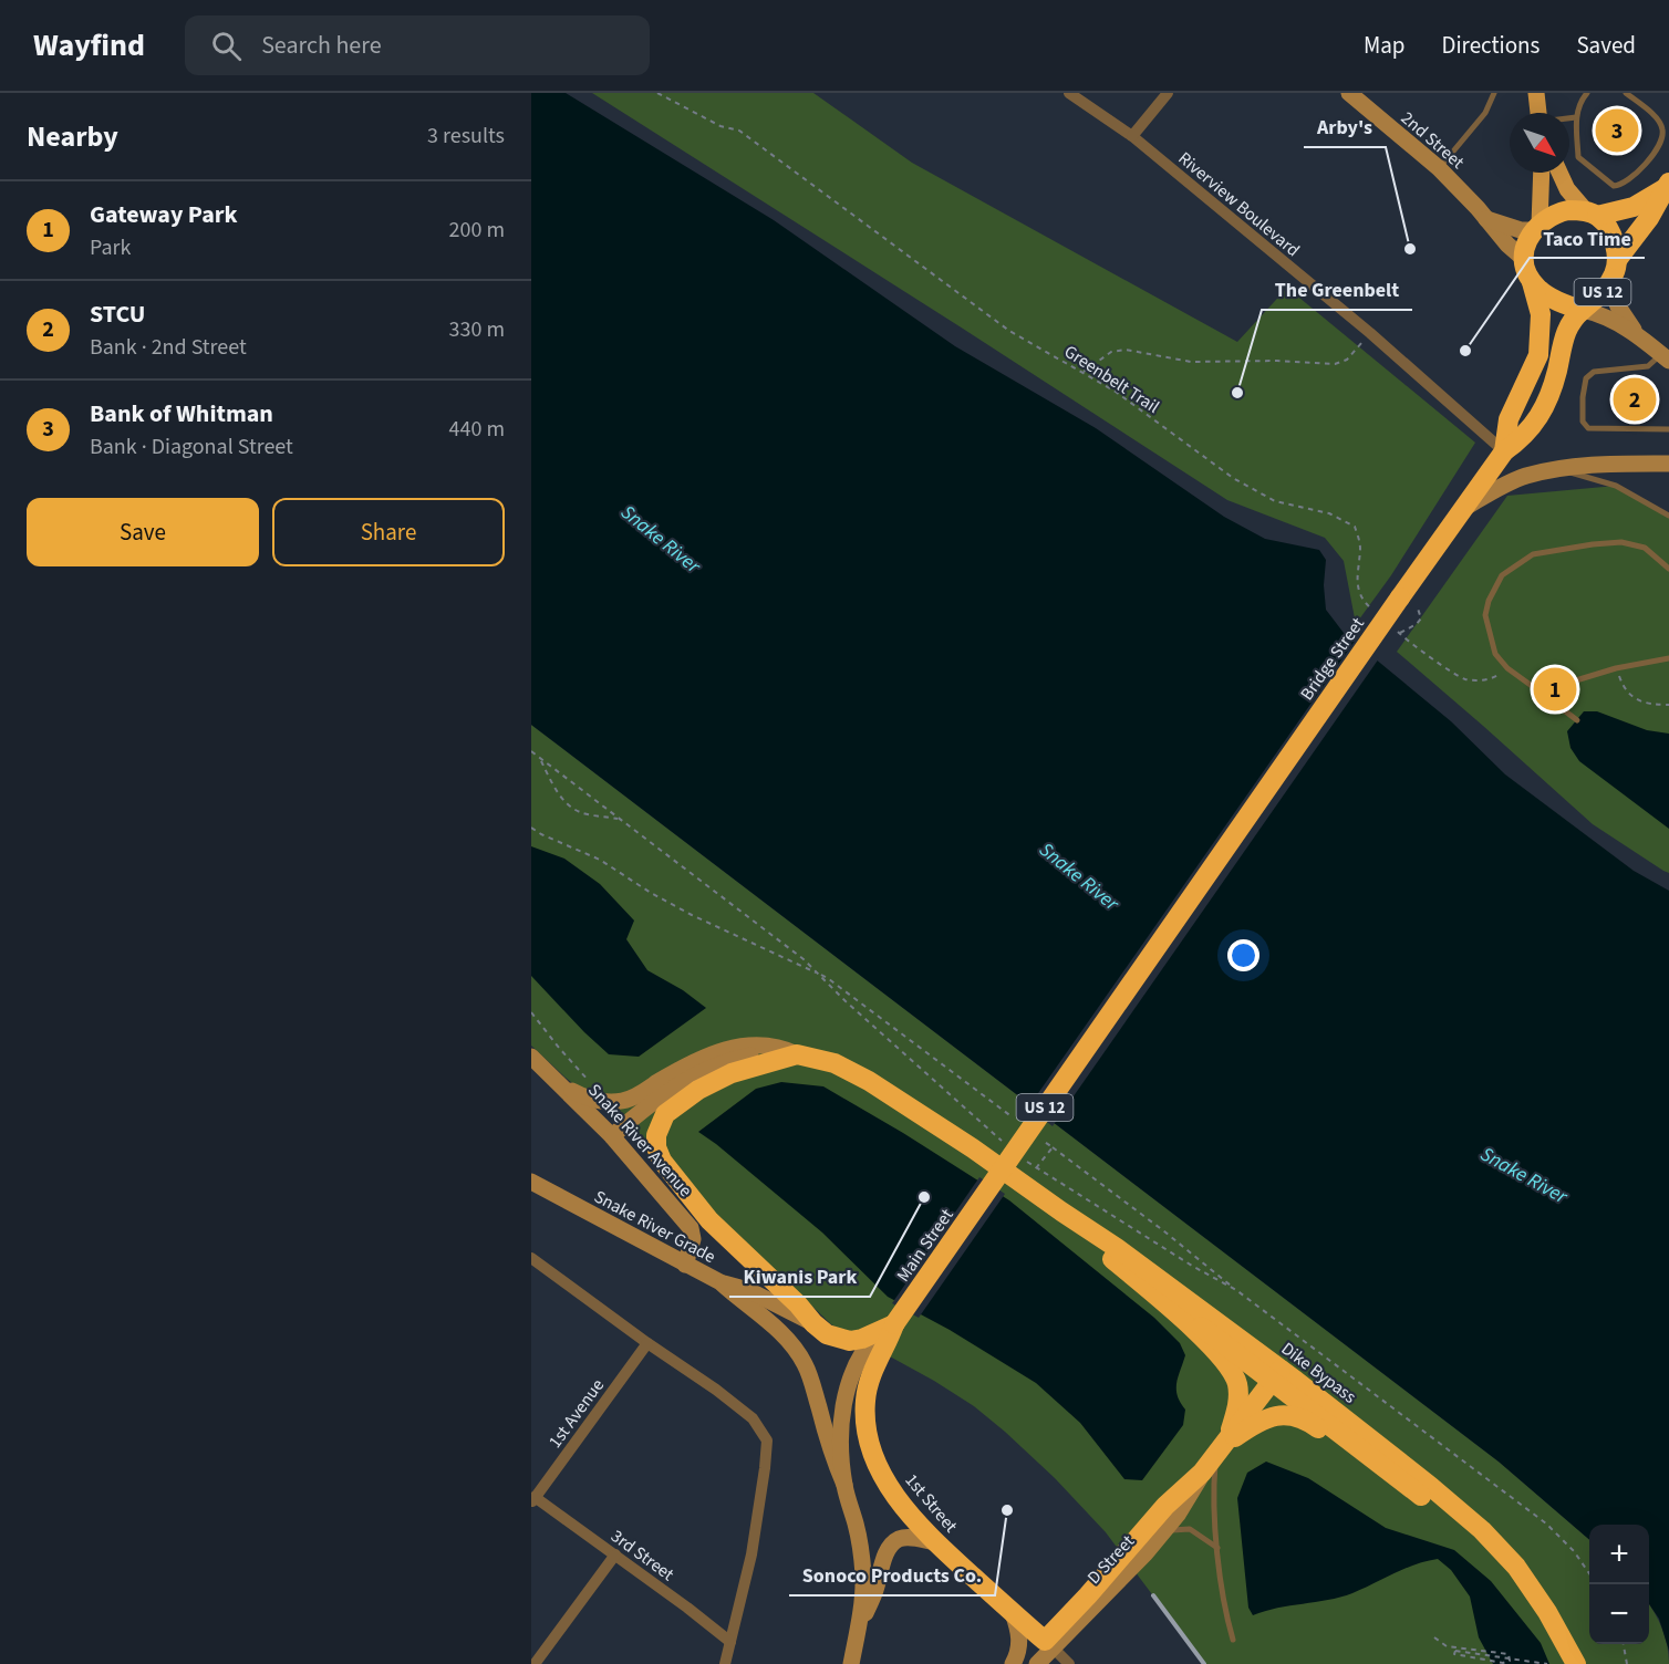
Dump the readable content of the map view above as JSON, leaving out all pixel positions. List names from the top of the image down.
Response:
{
  "streets": {
    "highway": [
      "US 12",
      "Bridge Street",
      "Main Street",
      "Dike Bypass",
      "1st Street",
      "D Street"
    ],
    "main road": ["2nd Street", "Snake River Avenue", "Snake River Grade"],
    "street": ["Riverview Boulevard", "1st Avenue", "3rd Street"],
    "path": ["Greenbelt Trail"]
  },
  "crossings": [
    ["2nd Street", "US 12"],
    ["2nd Street", "Bridge Street"],
    ["Riverview Boulevard", "Bridge Street"],
    ["US 12", "Bridge Street"],
    ["Bridge Street", "Main Street"],
    ["Snake River Avenue", "Snake River Grade"],
    ["Snake River Grade", "Main Street"],
    ["Main Street", "1st Street"],
    ["Dike Bypass", "D Street"],
    ["1st Avenue", "3rd Street"],
    ["1st Street", "D Street"]
  ],
  "water": ["Snake River"],
  "places": [
    "Arby's",
    "Taco Time",
    "The Greenbelt",
    "Kiwanis Park",
    "Sonoco Products Co."
  ],
  "north": "bottom right",
  "page": {
    "header": "Wayfind",
    "search": "Search here",
    "nav": ["Map", "Directions", "Saved"],
    "heading": ["Nearby", "3 results"],
    "pins": ["3", "2", "1"],
    "list": [
      {
        "mark": "1",
        "name": "Gateway Park",
        "note": "Park",
        "value": "200 m"
      },
      {
        "mark": "2",
        "name": "STCU",
        "note": "Bank · 2nd Street",
        "value": "330 m"
      },
      {
        "mark": "3",
        "name": "Bank of Whitman",
        "note": "Bank · Diagonal Street",
        "value": "440 m"
      }
    ],
    "buttons": ["Save", "Share"],
    "map_buttons": ["+", "−"]
  }
}
